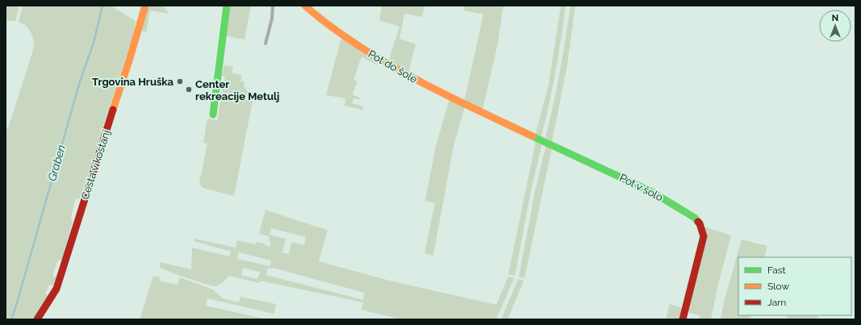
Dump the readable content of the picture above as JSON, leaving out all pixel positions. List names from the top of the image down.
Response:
{
  "streets": {
    "street": ["Pot do šole", "Cesta v kostanj", "Pot v šolo"]
  },
  "crossings": [
    ["Pot do šole", "Pot v šolo"]
  ],
  "water": ["Graben"],
  "places": ["Trgovina Hruška", "Center rekreacije Metulj"],
  "legend": ["Fast", "Slow", "Jam"],
  "north": "top"
}
